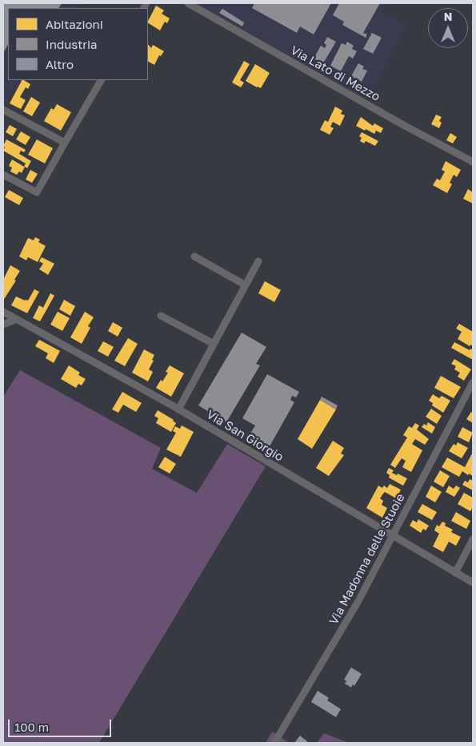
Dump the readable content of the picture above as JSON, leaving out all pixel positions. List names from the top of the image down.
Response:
{
  "streets": {
    "street": ["Via Lato di Mezzo", "Via San Giorgio", "Via Madonna delle Stuoie"]
  },
  "crossings": [
    ["Via San Giorgio", "Via Madonna delle Stuoie"]
  ],
  "legend": ["Abitazioni", "Industria", "Altro"],
  "scale_bar": "100 m",
  "north": "top"
}
